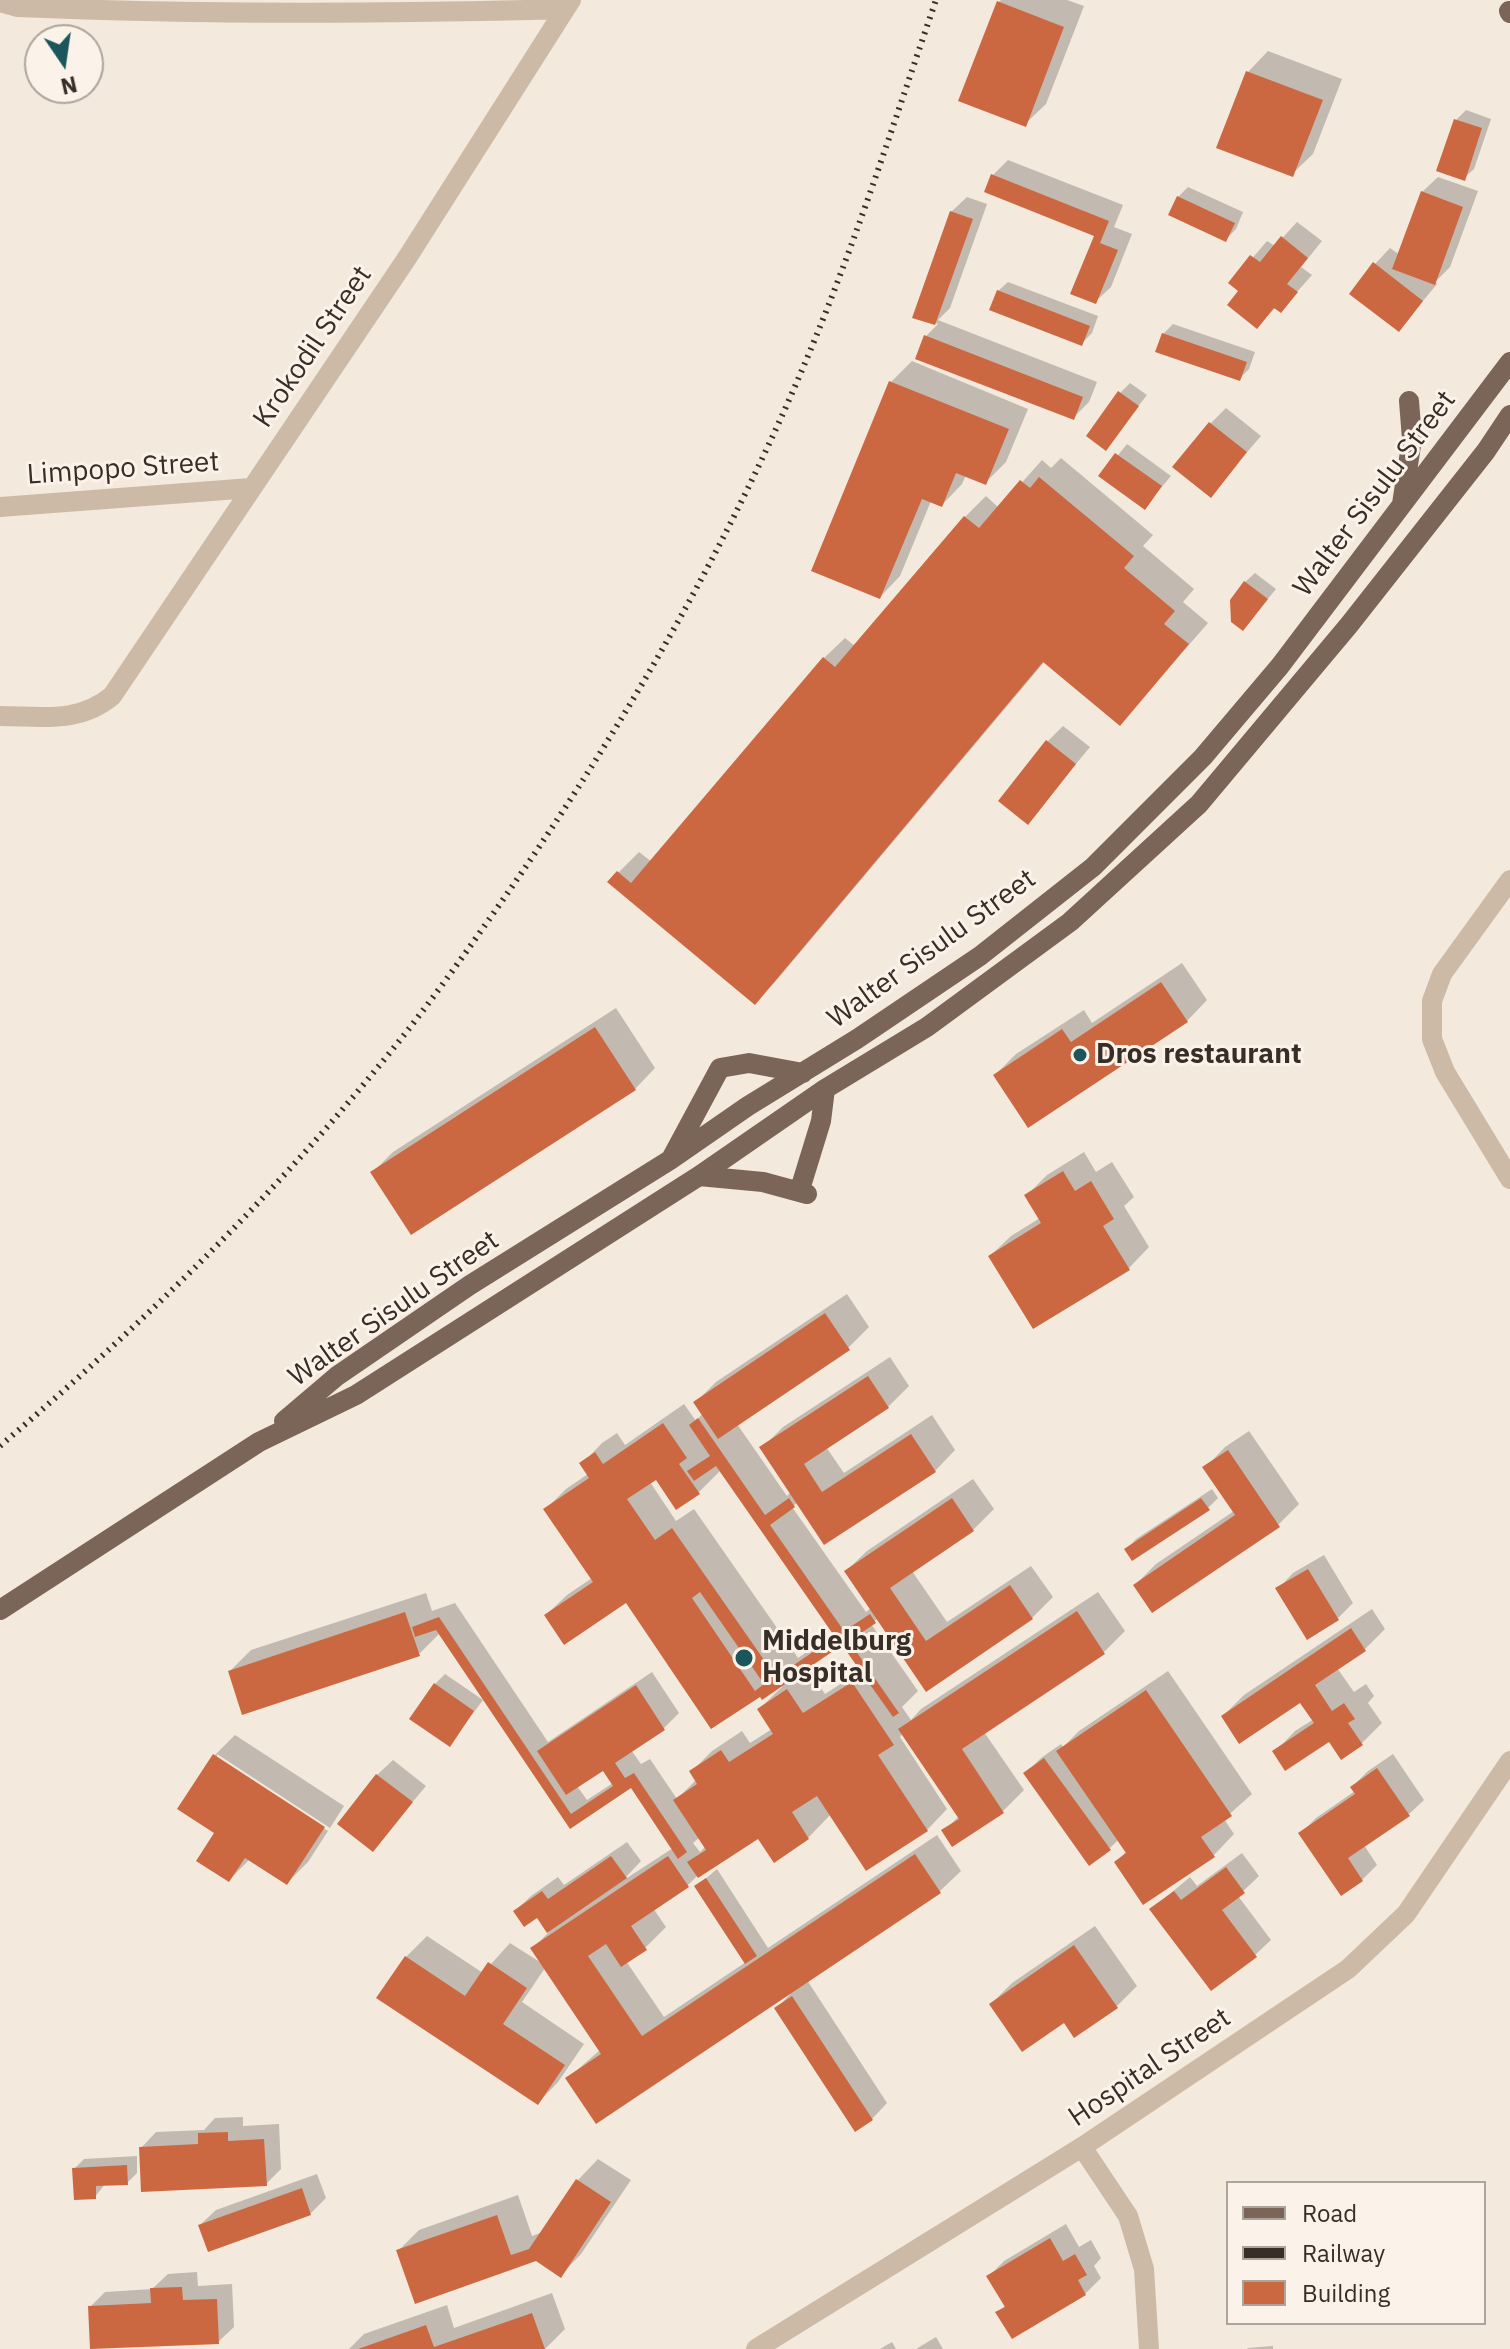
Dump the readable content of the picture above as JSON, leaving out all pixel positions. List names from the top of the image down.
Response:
{
  "streets": {
    "main road": ["Walter Sisulu Street"],
    "street": ["Krokodil Street", "Limpopo Street", "Hospital Street"]
  },
  "crossings": [
    ["Krokodil Street", "Limpopo Street"]
  ],
  "places": ["Dros restaurant", "Middelburg Hospital"],
  "legend": ["Road", "Railway", "Building"],
  "north": "bottom"
}
